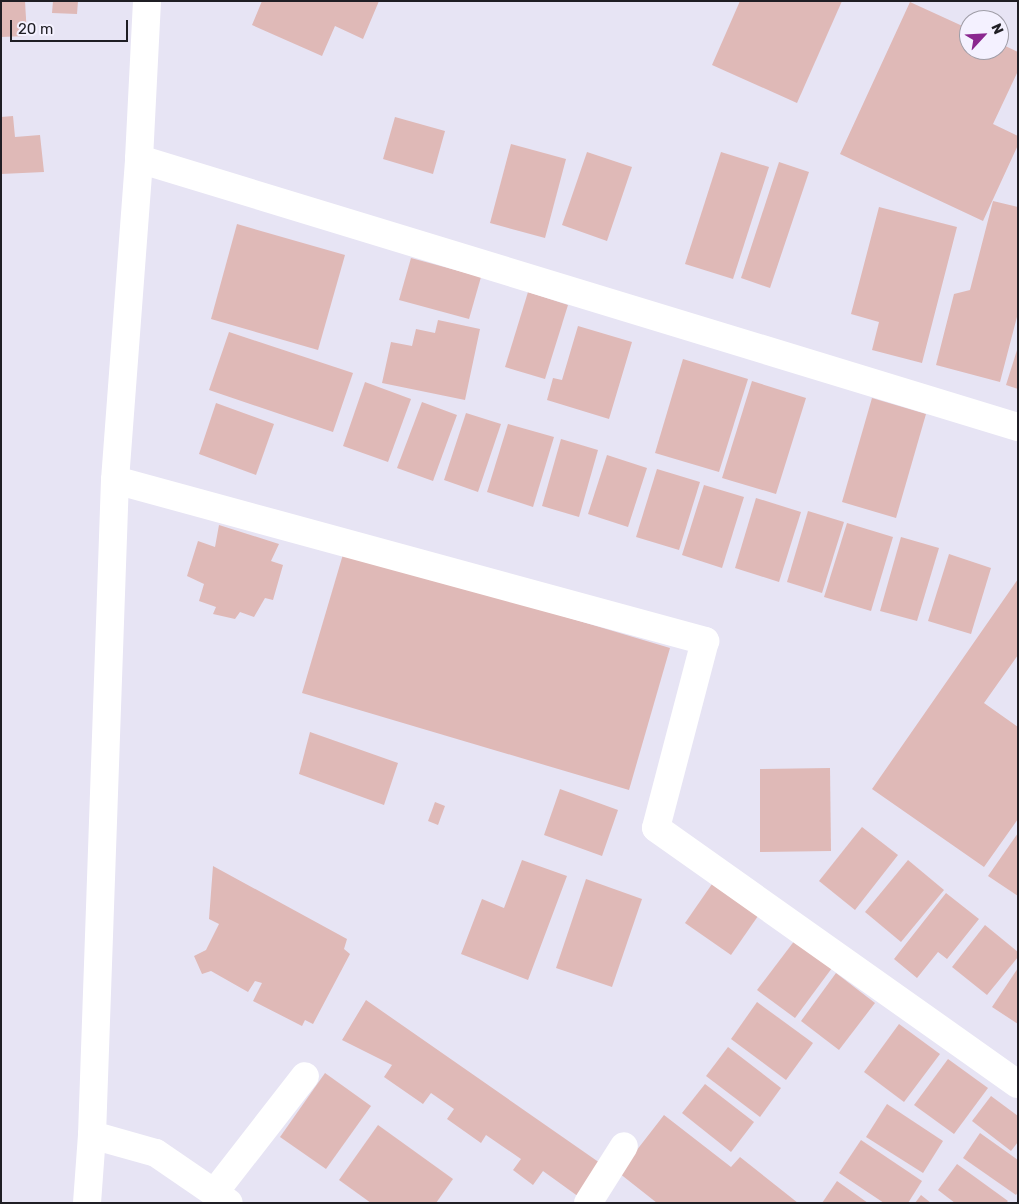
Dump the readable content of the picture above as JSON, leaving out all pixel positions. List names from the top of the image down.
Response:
{
  "scale_bar": "20 m",
  "north": "top right"
}
